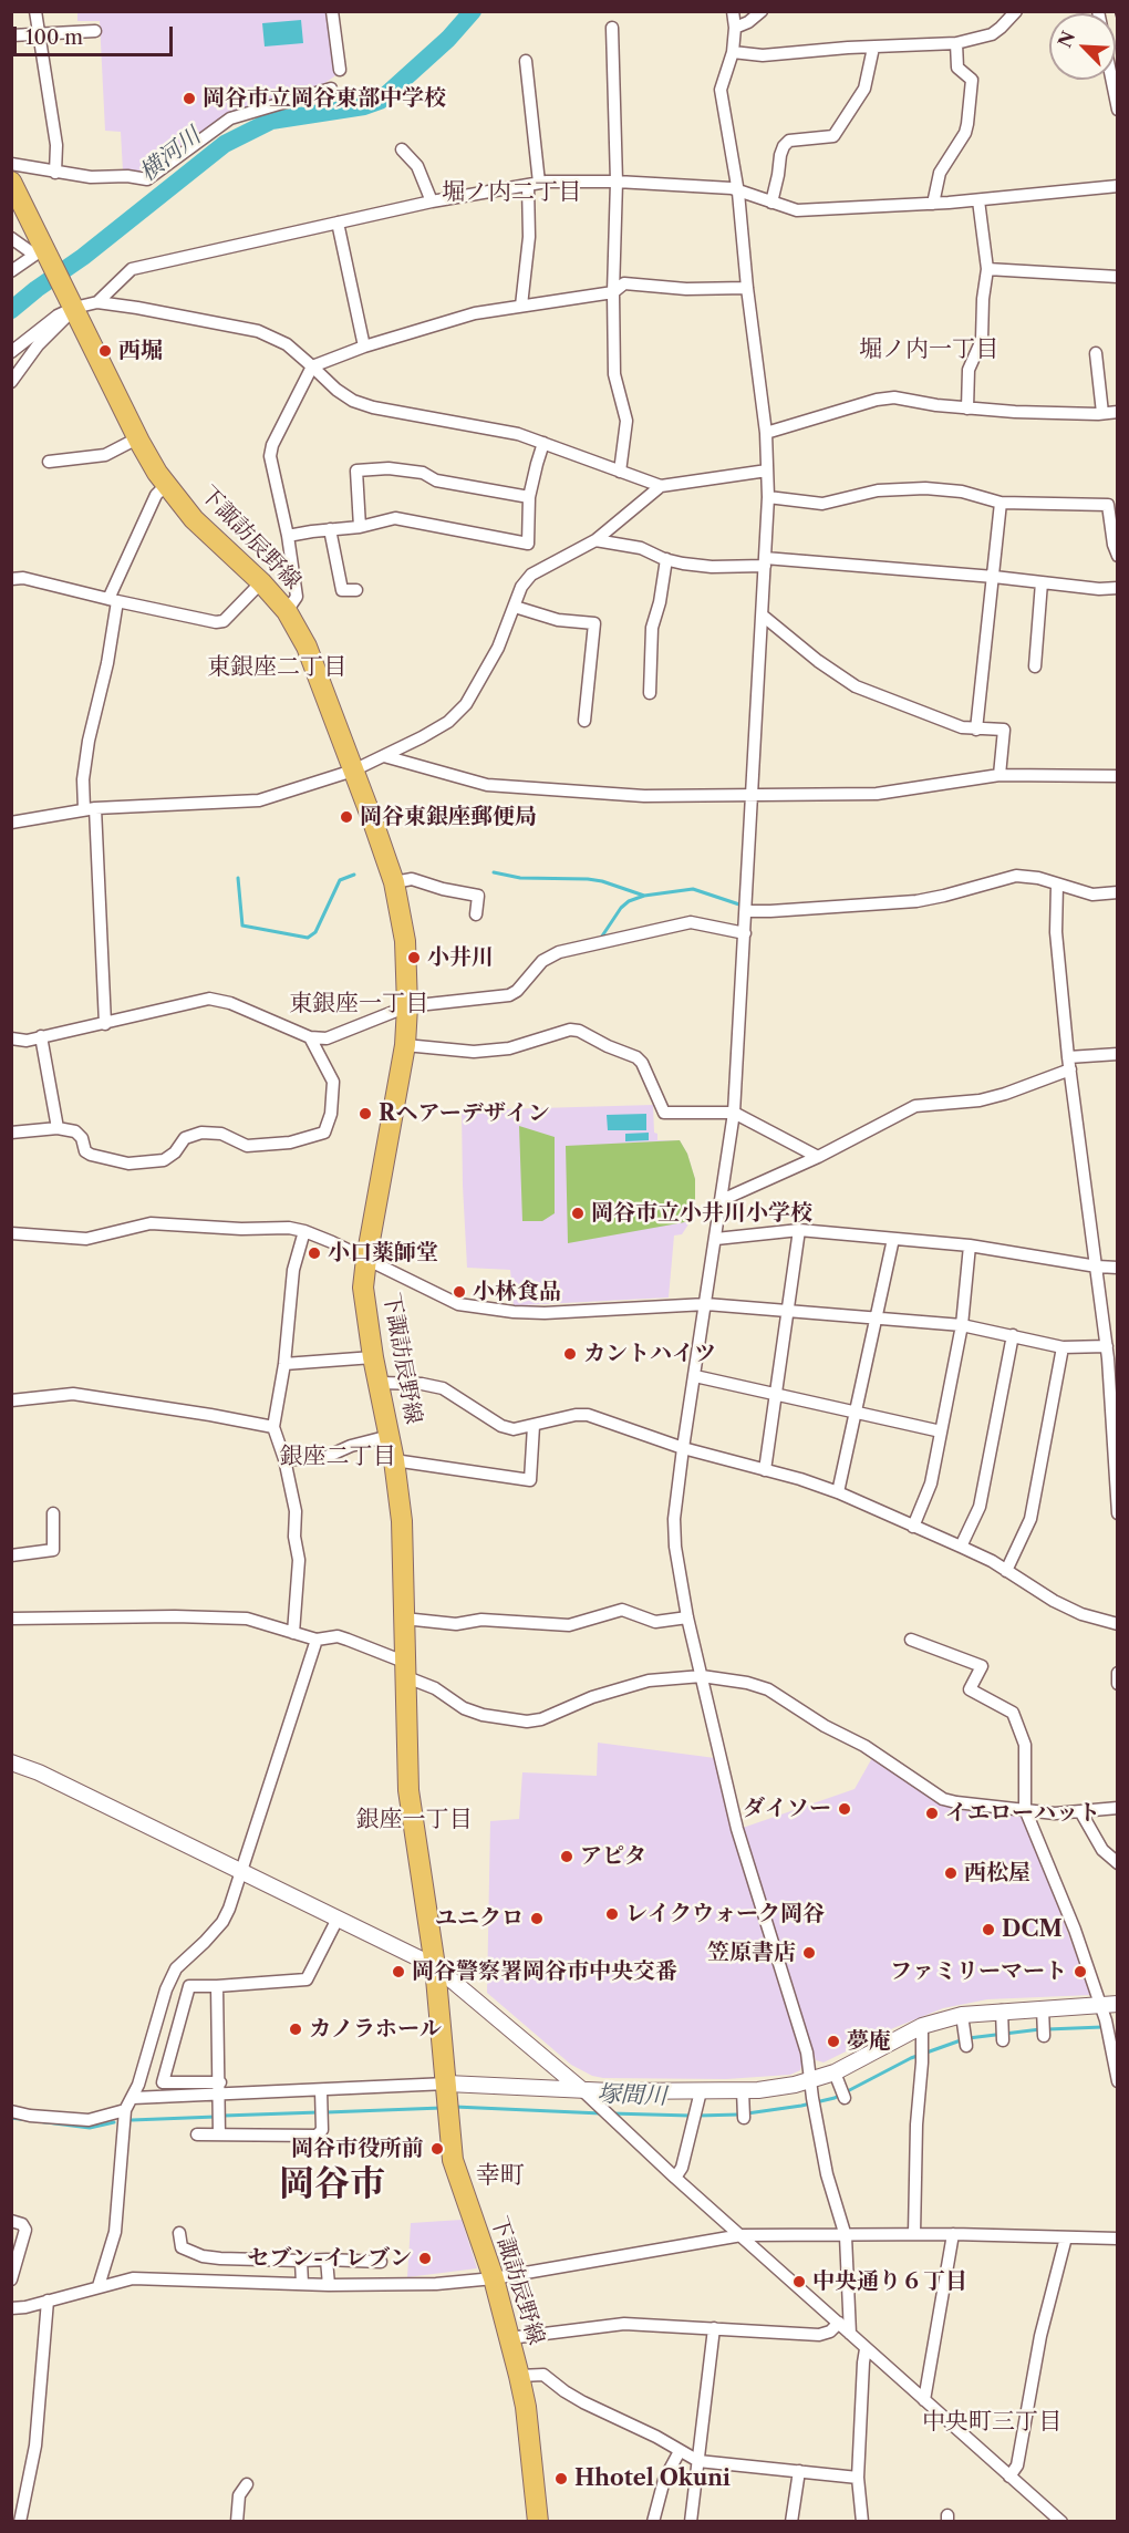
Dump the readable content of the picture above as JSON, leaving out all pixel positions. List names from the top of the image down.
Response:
{
  "streets": {
    "main road": ["下諏訪辰野線"]
  },
  "districts": [
    "堀ノ内二丁目",
    "堀ノ内一丁目",
    "東銀座二丁目",
    "東銀座一丁目",
    "銀座二丁目",
    "銀座一丁目",
    "幸町",
    "岡谷市",
    "中央町三丁目"
  ],
  "water": ["横河川", "塚間川"],
  "places": [
    "岡谷市立岡谷東部中学校",
    "西堀",
    "岡谷東銀座郵便局",
    "小井川",
    "Rヘアーデザイン",
    "岡谷市立小井川小学校",
    "小口薬師堂",
    "小林食品",
    "カントハイツ",
    "ダイソー",
    "イエローハット",
    "アピタ",
    "西松屋",
    "レイクウォーク岡谷",
    "ユニクロ",
    "DCM",
    "笠原書店",
    "岡谷警察署岡谷市中央交番",
    "ファミリーマート",
    "カノラホール",
    "夢庵",
    "岡谷市役所前",
    "セブン-イレブン",
    "中央通り６丁目",
    "Hhotel Okuni"
  ],
  "scale_bar": "100 m",
  "north": "top left"
}
